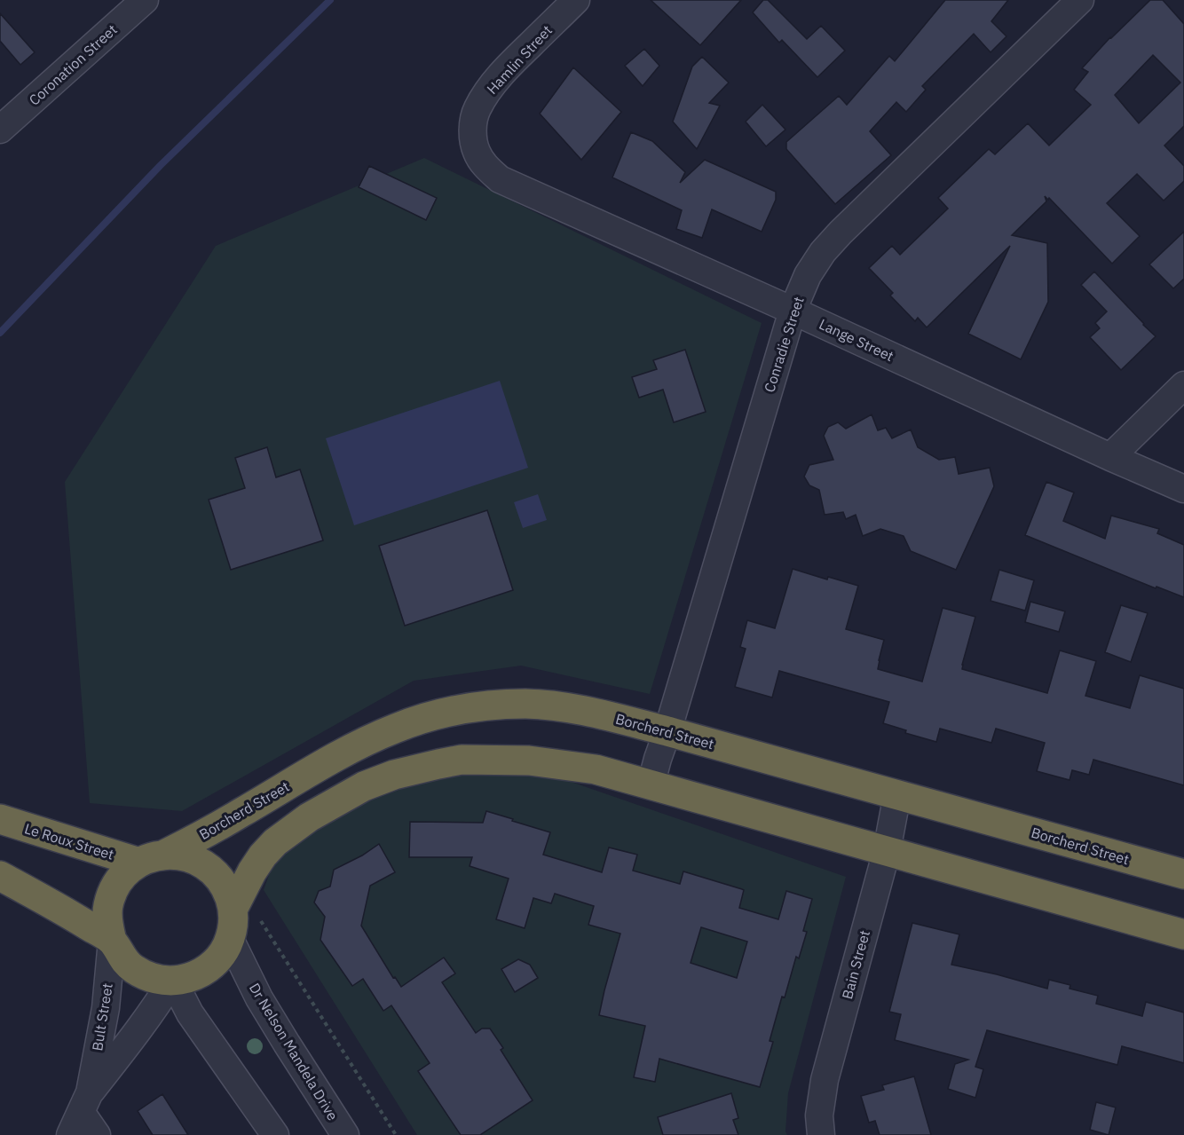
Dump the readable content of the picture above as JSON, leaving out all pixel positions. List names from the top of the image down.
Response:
{
  "streets": {
    "highway": ["Borcherd Street", "Le Roux Street"],
    "street": [
      "Hamlin Street",
      "Coronation Street",
      "Lange Street",
      "Conradie Street",
      "Bain Street",
      "Bult Street",
      "Dr Nelson Mandela Drive"
    ]
  },
  "crossings": [
    ["Hamlin Street", "Lange Street"],
    ["Lange Street", "Conradie Street"],
    ["Conradie Street", "Borcherd Street"],
    ["Borcherd Street", "Le Roux Street"],
    ["Borcherd Street", "Bain Street"],
    ["Borcherd Street", "Bult Street"],
    ["Borcherd Street", "Dr Nelson Mandela Drive"],
    ["Le Roux Street", "Bult Street"],
    ["Le Roux Street", "Dr Nelson Mandela Drive"],
    ["Bult Street", "Dr Nelson Mandela Drive"]
  ]
}
